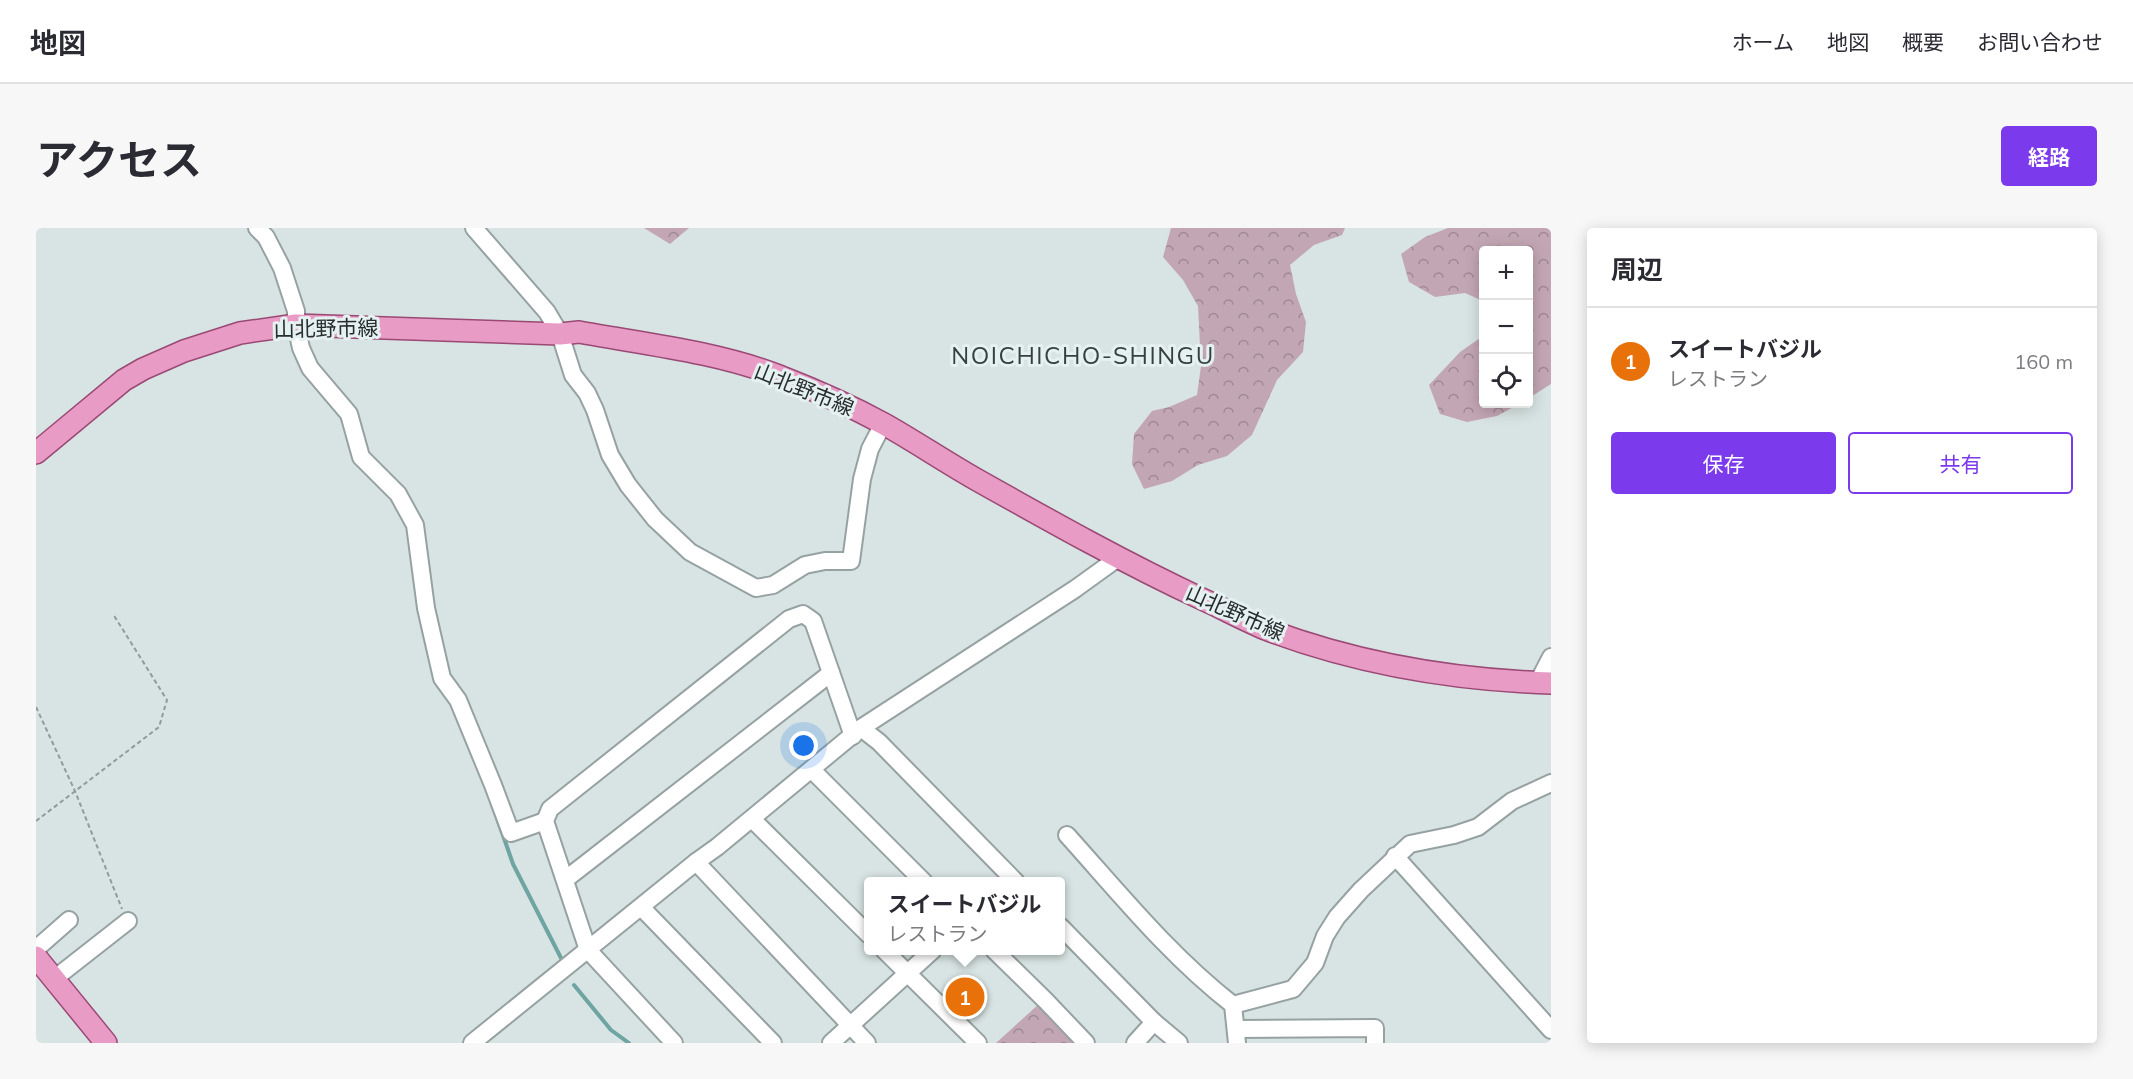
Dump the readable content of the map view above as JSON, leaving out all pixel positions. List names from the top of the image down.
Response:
{
  "streets": {
    "main road": ["山北野市線"]
  },
  "districts": ["NOICHICHO-SHINGU"],
  "page": {
    "header": "地図",
    "nav": [
      "ホーム",
      "地図",
      "概要",
      "お問い合わせ"
    ],
    "title": "アクセス",
    "buttons": [
      "経路",
      ["保存", "共有"]
    ],
    "heading": "周辺",
    "map_buttons": ["+", "−"],
    "list": [
      {
        "mark": "1",
        "name": "スイートバジル",
        "note": "レストラン",
        "value": "160 m"
      }
    ],
    "popup": ["スイートバジル", "レストラン"],
    "pins": "1"
  }
}
